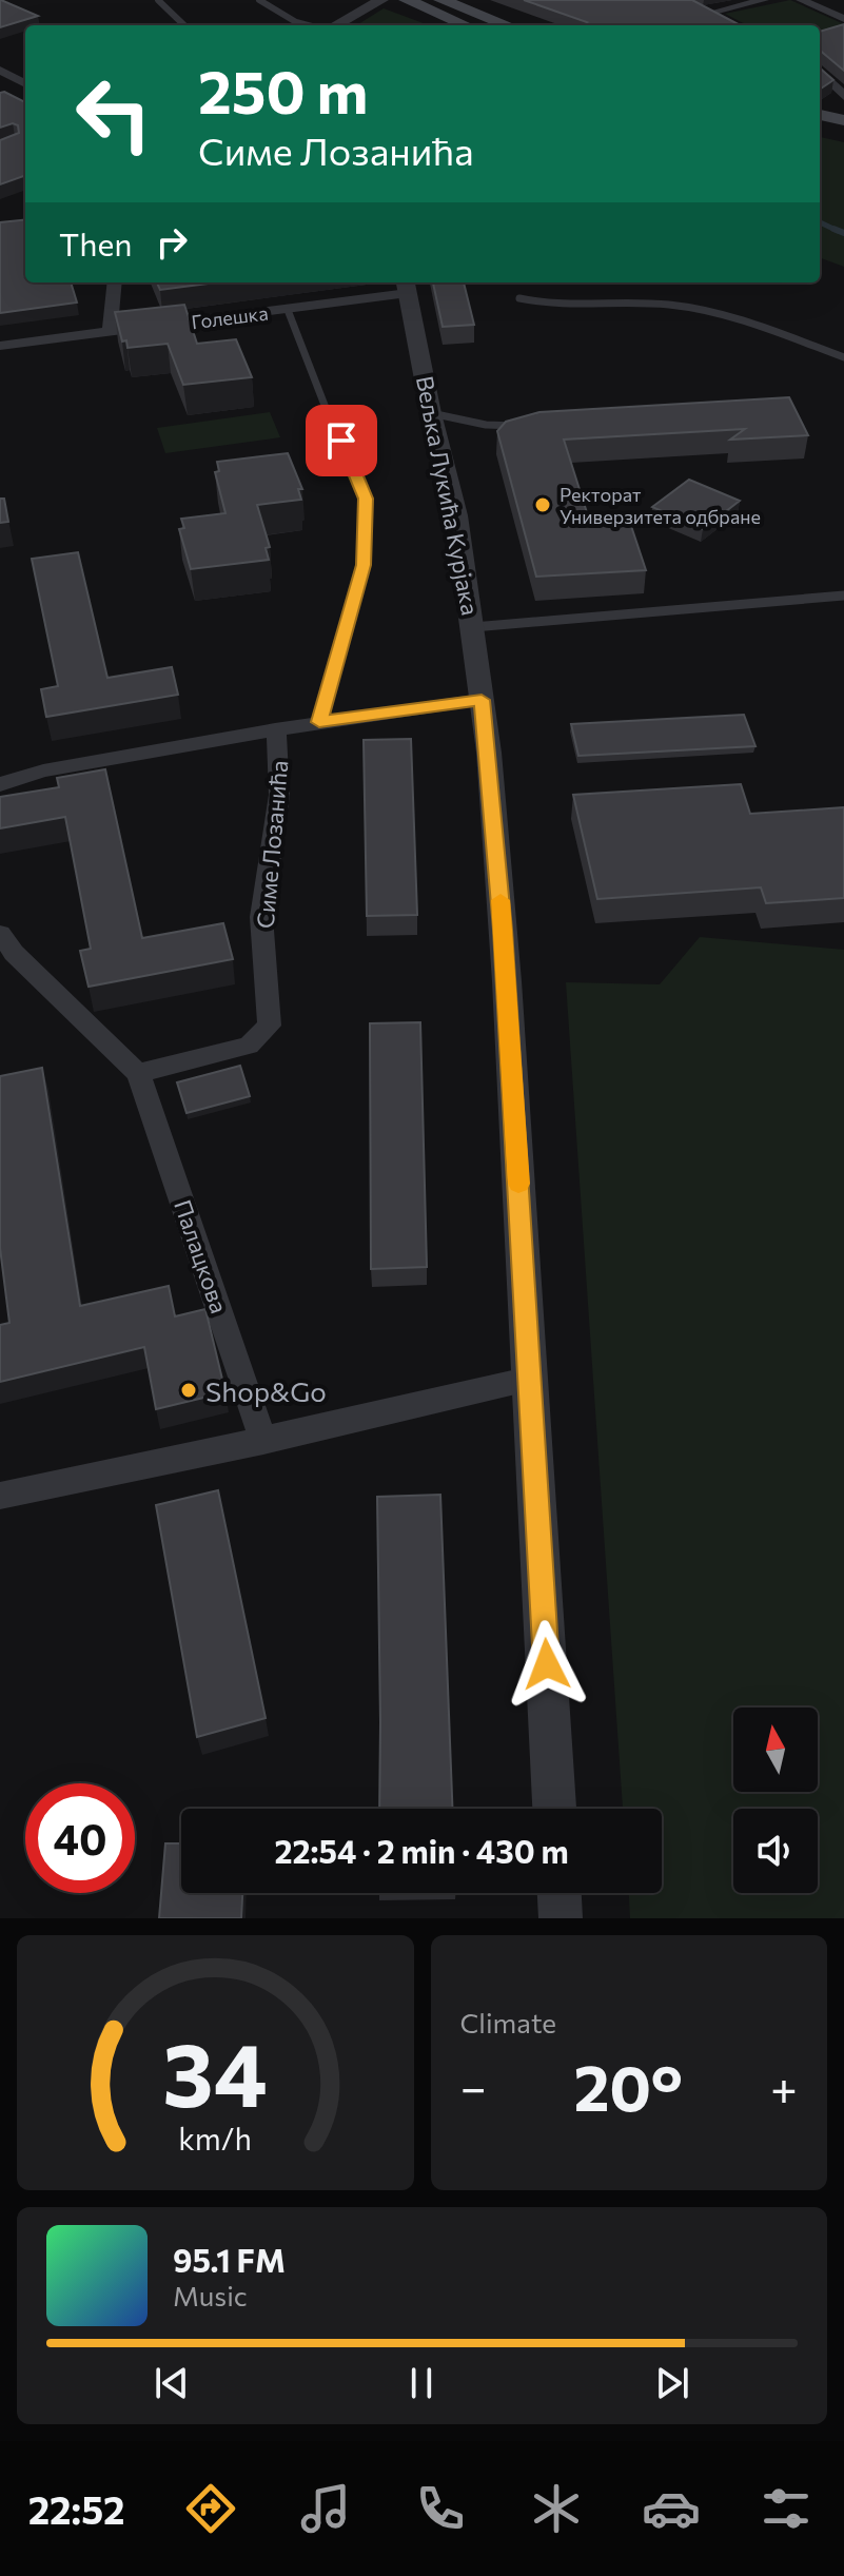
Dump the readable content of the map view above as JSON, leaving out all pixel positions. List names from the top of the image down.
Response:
{
  "streets": {
    "street": [
      "Голешка",
      "Вељка Лукића Курјака",
      "Симе Лозанића",
      "Палацкова"
    ]
  },
  "crossings": [
    ["Голешка", "Вељка Лукића Курјака"],
    ["Вељка Лукића Курјака", "Симе Лозанића"],
    ["Симе Лозанића", "Палацкова"]
  ],
  "places": ["Ректорат Универзитета одбране", "Shop&Go"],
  "north": "top",
  "page": {
    "turn": ["250 m", "Симе Лозанића"],
    "then": "Then",
    "limit": "40",
    "trip": "22:54 · 2 min · 430 m",
    "tile": "Climate",
    "heat": ["−", "20°", "+"],
    "song": ["95.1 FM", "Music"],
    "tabs": "22:52",
    "gauge": ["34", "km/h"]
  }
}
